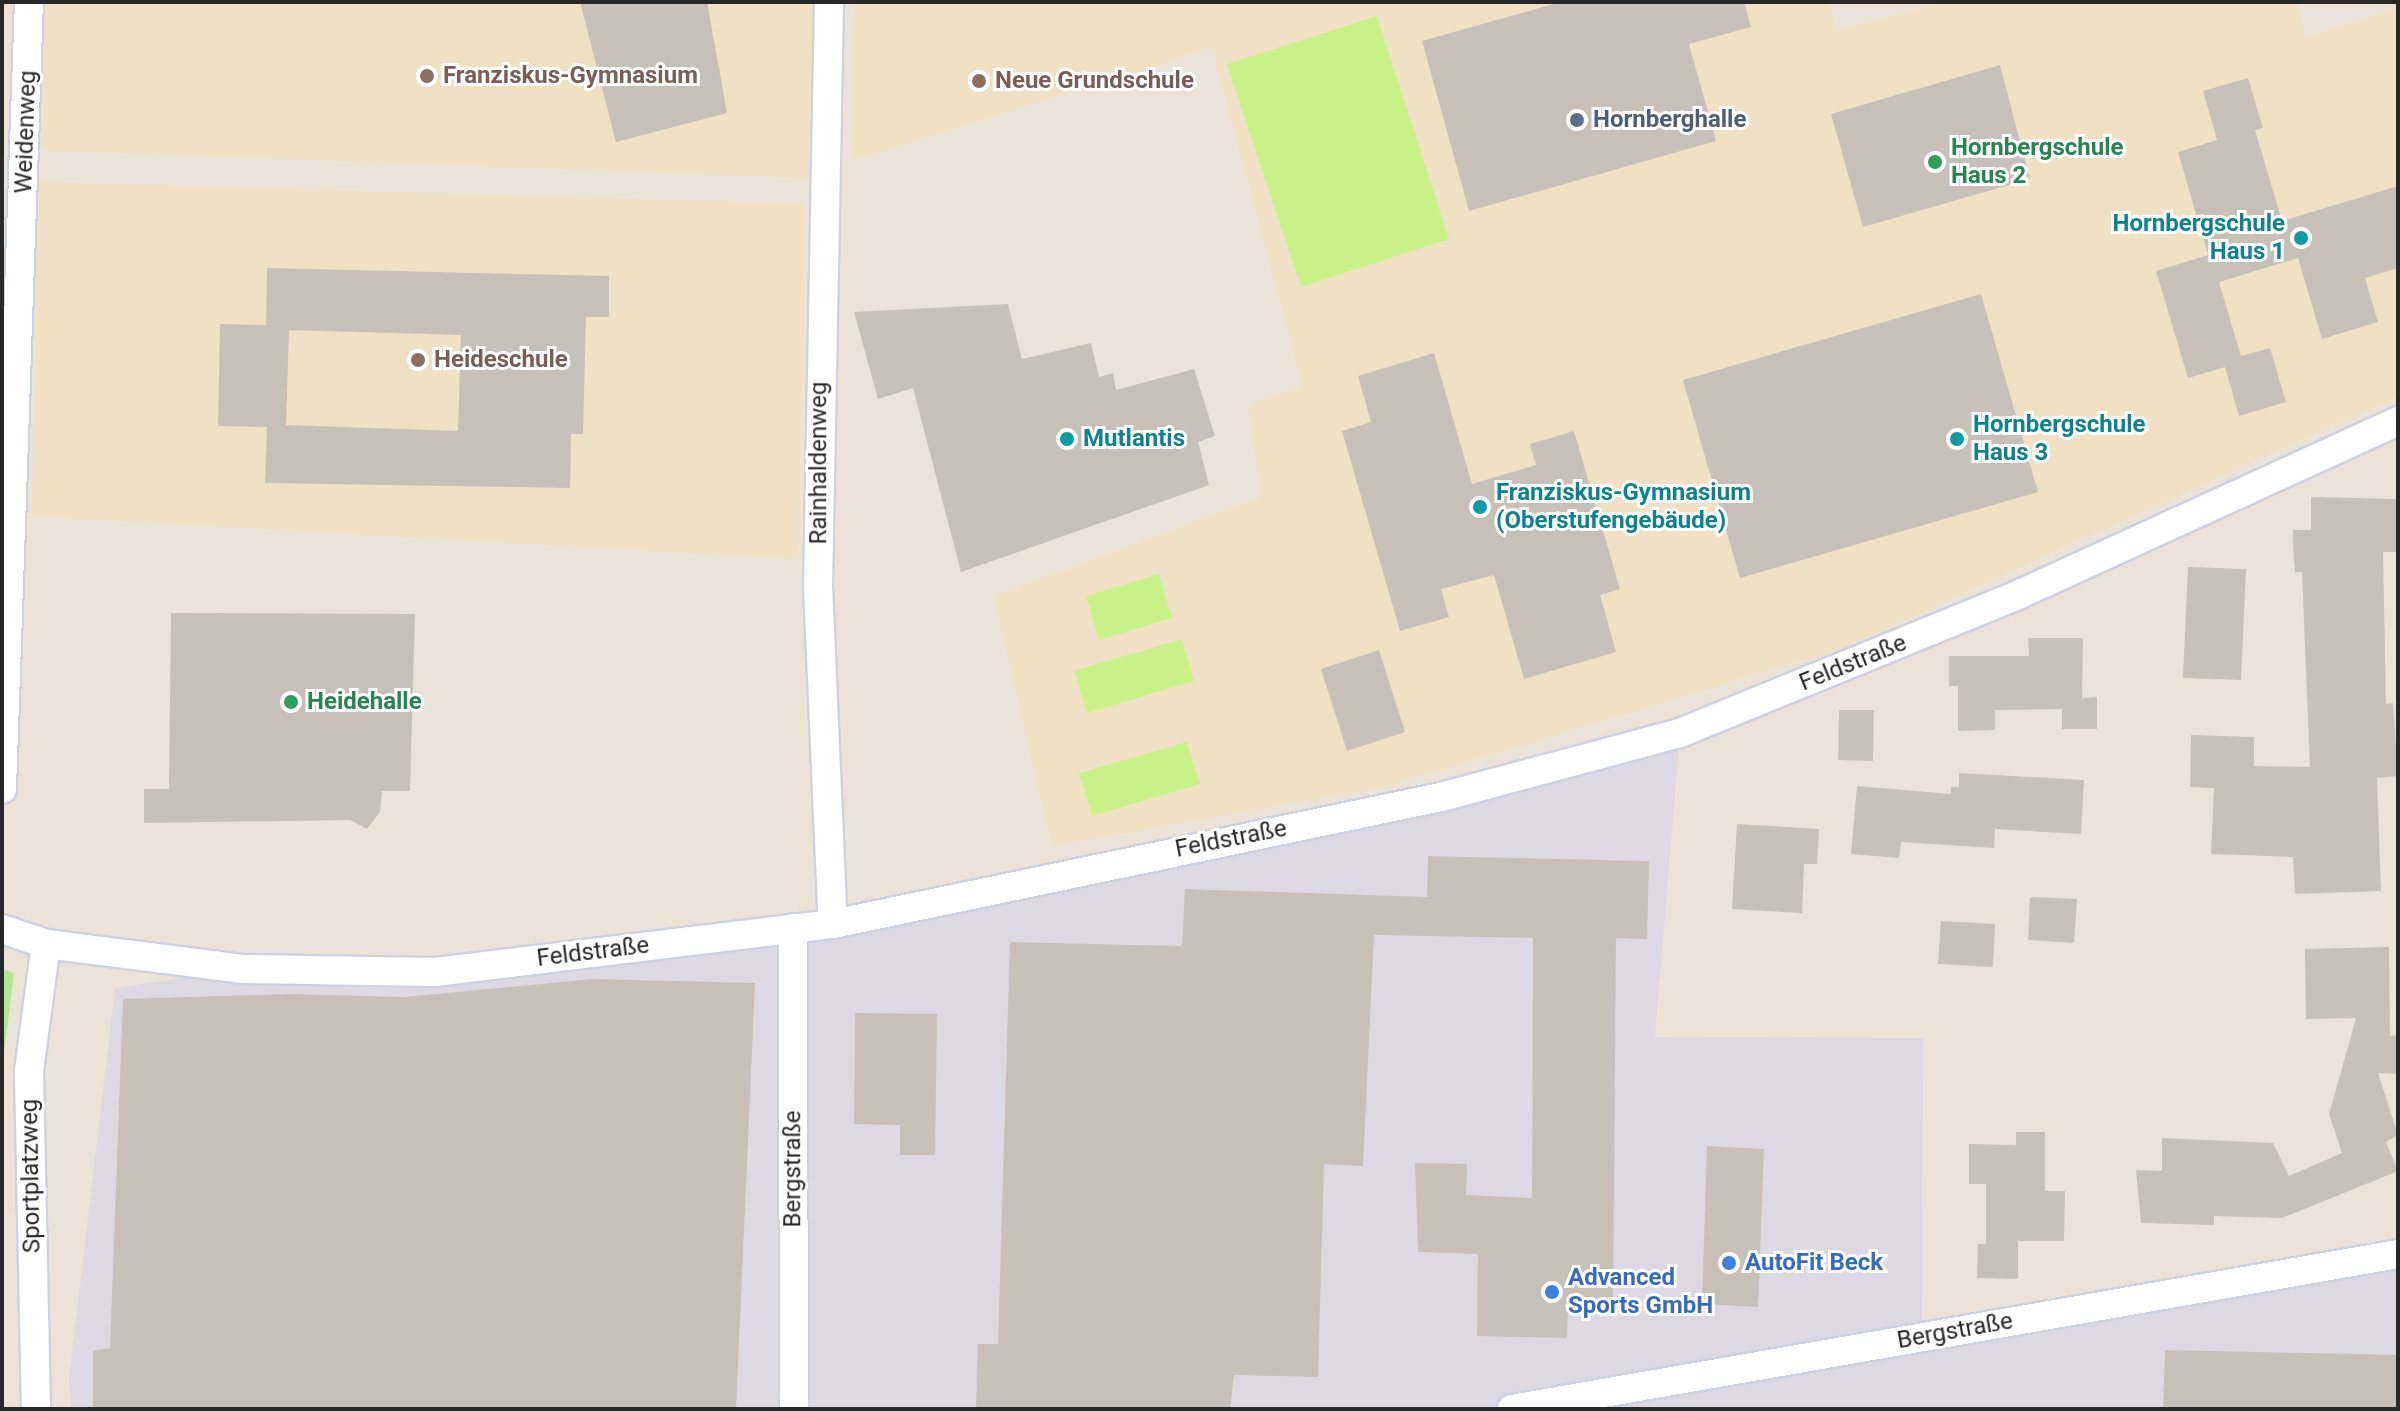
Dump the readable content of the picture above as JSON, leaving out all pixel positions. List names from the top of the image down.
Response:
{
  "streets": {
    "street": [
      "Weidenweg",
      "Rainhaldenweg",
      "Feldstraße",
      "Bergstraße",
      "Sportplatzweg"
    ]
  },
  "crossings": [
    ["Rainhaldenweg", "Feldstraße"],
    ["Feldstraße", "Bergstraße"],
    ["Feldstraße", "Sportplatzweg"]
  ],
  "places": [
    "Franziskus-Gymnasium",
    "Neue Grundschule",
    "Hornberghalle",
    "Hornbergschule Haus 2",
    "Hornbergschule Haus 1",
    "Heideschule",
    "Mutlantis",
    "Hornbergschule Haus 3",
    "Franziskus-Gymnasium (Oberstufengebäude)",
    "Heidehalle",
    "AutoFit Beck",
    "Advanced Sports GmbH"
  ]
}
